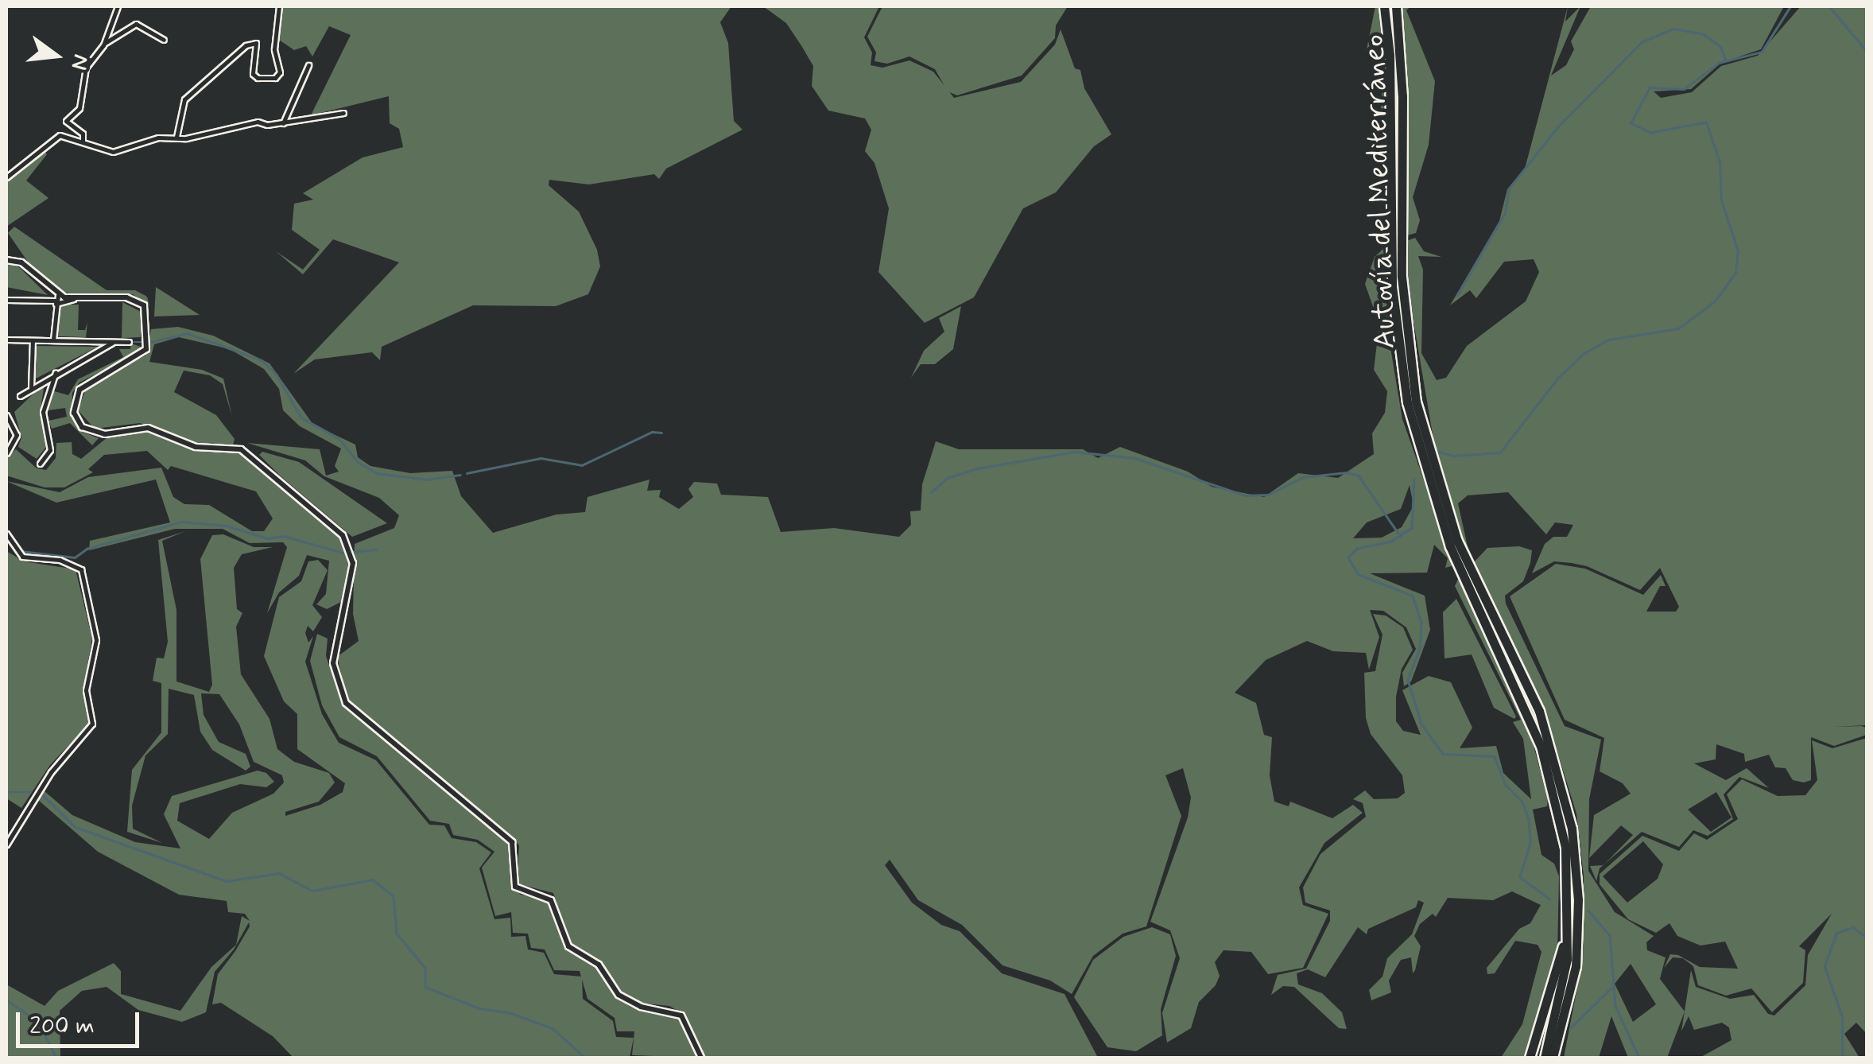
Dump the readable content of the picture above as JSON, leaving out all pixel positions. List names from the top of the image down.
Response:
{
  "streets": {
    "highway": ["Autovía del Mediterráneo"]
  },
  "scale_bar": "200 m",
  "north": "right"
}
